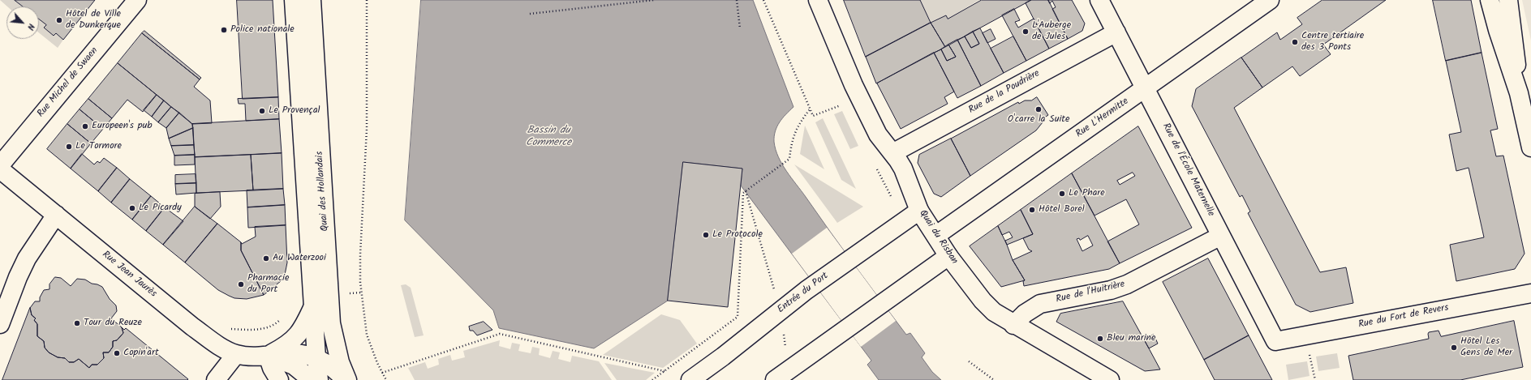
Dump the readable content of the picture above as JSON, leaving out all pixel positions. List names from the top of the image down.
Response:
{
  "streets": {
    "street": [
      "Rue Michel de Swaen",
      "Rue de la Poudrière",
      "Rue L'Hermitte",
      "Rue de l'École Maternelle",
      "Quai des Hollandais",
      "Quai du Risban",
      "Rue Jean Jaurès",
      "Rue de l'Huitrière",
      "Entrée du Port",
      "Rue du Fort de Revers"
    ]
  },
  "crossings": [
    ["Rue de la Poudrière", "Rue de l'École Maternelle"],
    ["Rue de la Poudrière", "Quai du Risban"],
    ["Rue L'Hermitte", "Rue de l'École Maternelle"],
    ["Rue L'Hermitte", "Quai du Risban"],
    ["Rue de l'École Maternelle", "Rue de l'Huitrière"],
    ["Rue de l'École Maternelle", "Rue du Fort de Revers"],
    ["Quai des Hollandais", "Rue Jean Jaurès"],
    ["Quai du Risban", "Rue de l'Huitrière"],
    ["Quai du Risban", "Entrée du Port"]
  ],
  "water": ["Bassin du Commerce"],
  "places": [
    "Hôtel de Ville de Dunkerque",
    "Police nationale",
    "L'Auberge de Jules",
    "Centre tertiaire des 3 Ponts",
    "O'carre la Suite",
    "Le Provençal",
    "Europeen's pub",
    "Le Tormore",
    "Le Phare",
    "Le Picardy",
    "Hôtel Borel",
    "Le Protocole",
    "Au Waterzooi",
    "Pharmacie du Port",
    "Tour du Reuze",
    "Bleu marine",
    "Hôtel Les Gens de Mer",
    "Copin'art"
  ],
  "north": "bottom right"
}
